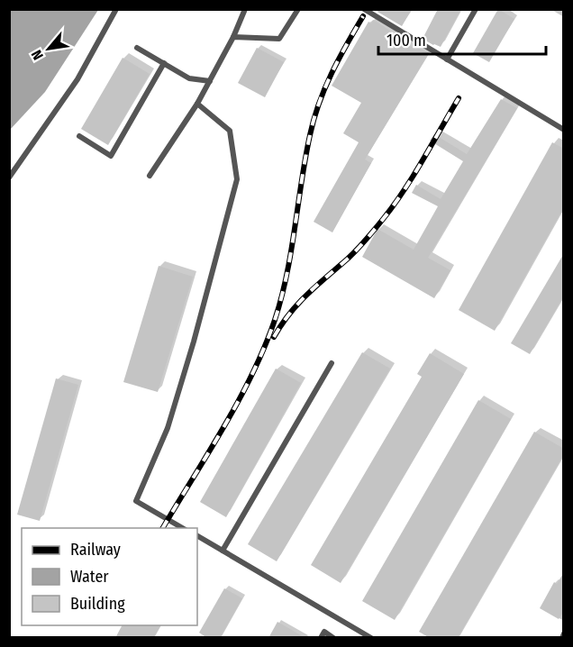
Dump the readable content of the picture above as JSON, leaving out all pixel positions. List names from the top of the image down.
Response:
{
  "legend": ["Railway", "Water", "Building"],
  "scale_bar": "100 m",
  "north": "bottom left"
}
